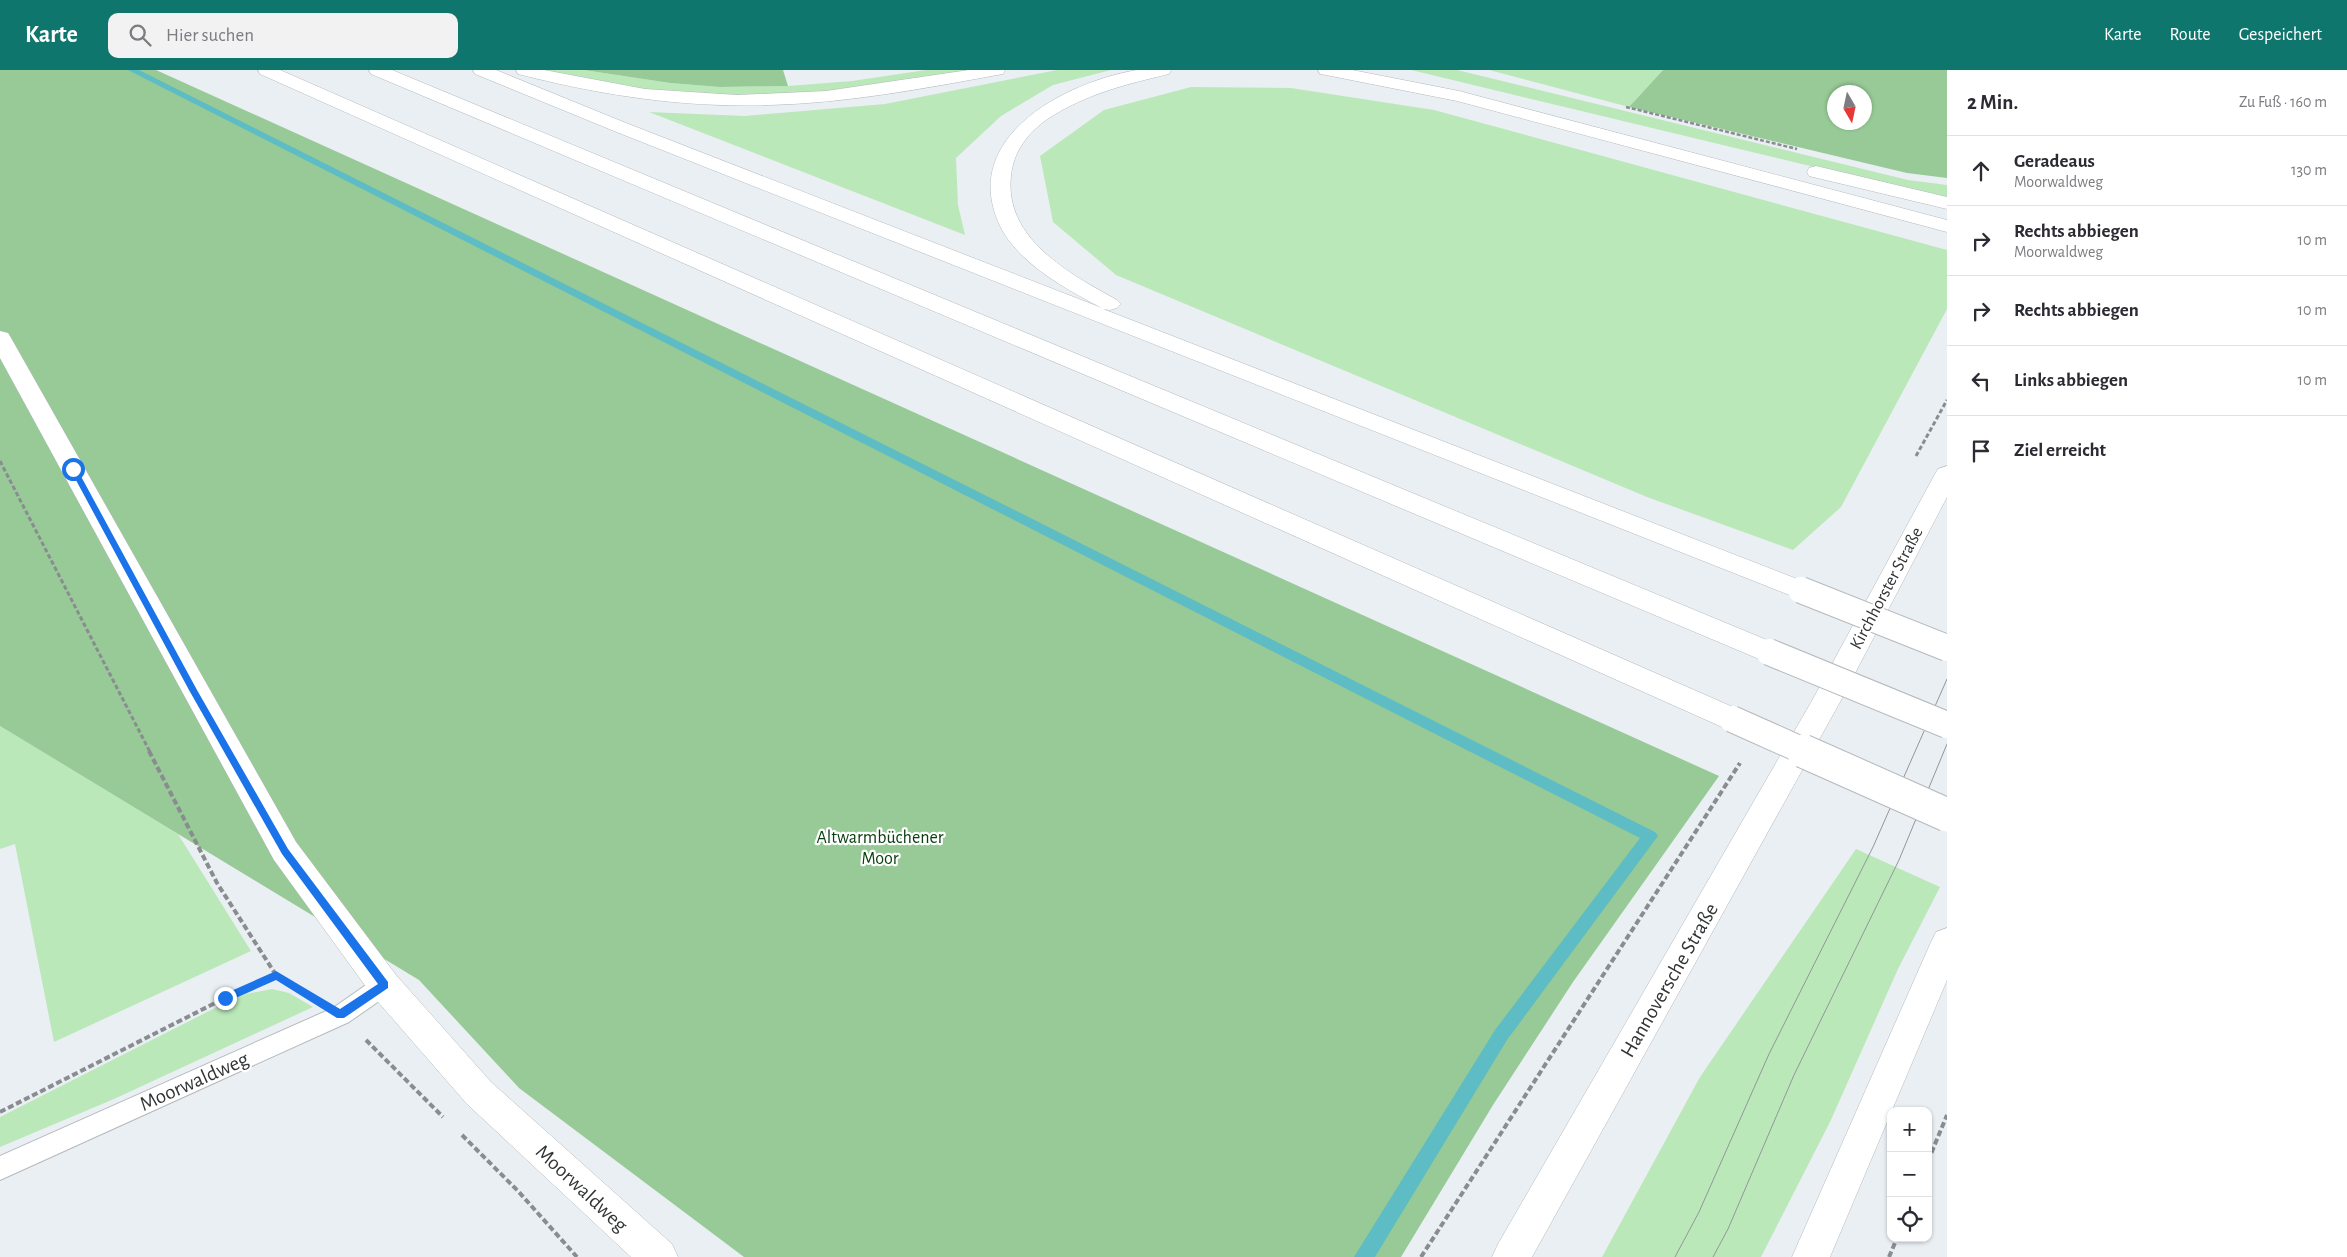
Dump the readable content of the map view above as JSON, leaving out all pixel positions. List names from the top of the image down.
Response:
{
  "streets": {
    "main road": ["Kirchhorster Straße", "Hannoversche Straße", "Moorwaldweg"]
  },
  "crossings": [
    ["Kirchhorster Straße", "Hannoversche Straße"]
  ],
  "parks": ["Altwarmbüchener Moor"],
  "north": "bottom",
  "page": {
    "header": "Karte",
    "search": "Hier suchen",
    "nav": ["Karte", "Route", "Gespeichert"],
    "heading": ["2 Min.", "Zu Fuß · 160 m"],
    "list": [
      ["Geradeaus", "Moorwaldweg", "130 m"],
      ["Rechts abbiegen", "Moorwaldweg", "10 m"],
      ["Rechts abbiegen", "10 m"],
      ["Links abbiegen", "10 m"],
      "Ziel erreicht"
    ],
    "map_buttons": ["+", "−"]
  }
}
